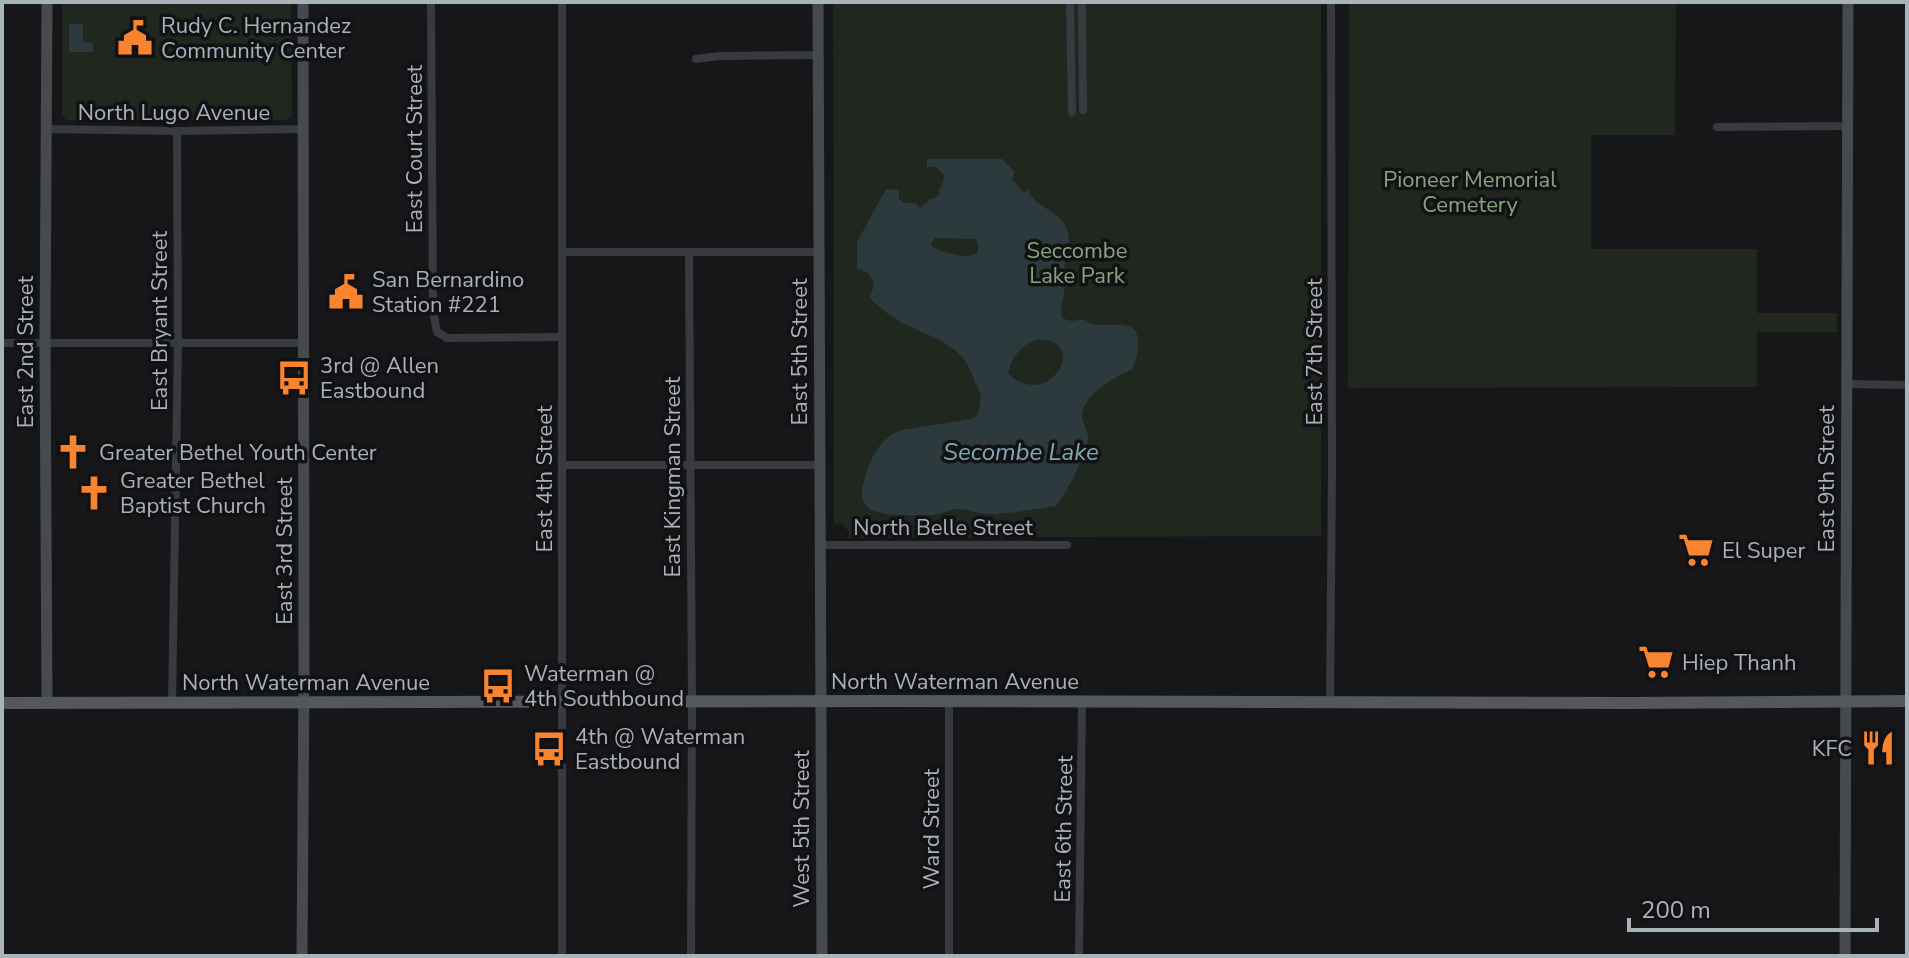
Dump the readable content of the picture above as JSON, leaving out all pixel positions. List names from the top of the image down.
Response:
{
  "streets": {
    "main road": ["North Waterman Avenue"],
    "street": [
      "North Lugo Avenue",
      "East Court Street",
      "East Bryant Street",
      "East 2nd Street",
      "East 5th Street",
      "East 7th Street",
      "East Kingman Street",
      "East 4th Street",
      "East 9th Street",
      "North Belle Street",
      "East 3rd Street",
      "West 5th Street",
      "Ward Street",
      "East 6th Street"
    ]
  },
  "crossings": [
    ["North Lugo Avenue", "East Bryant Street"],
    ["North Lugo Avenue", "East 2nd Street"],
    ["North Lugo Avenue", "East 3rd Street"],
    ["East Court Street", "East 4th Street"],
    ["East Bryant Street", "North Waterman Avenue"],
    ["East 2nd Street", "North Waterman Avenue"],
    ["East 5th Street", "North Belle Street"],
    ["East 5th Street", "North Waterman Avenue"],
    ["East 5th Street", "West 5th Street"],
    ["East 7th Street", "North Waterman Avenue"],
    ["East Kingman Street", "North Waterman Avenue"],
    ["East 4th Street", "North Waterman Avenue"],
    ["East 9th Street", "North Waterman Avenue"],
    ["East 3rd Street", "North Waterman Avenue"],
    ["North Waterman Avenue", "West 5th Street"],
    ["North Waterman Avenue", "Ward Street"],
    ["North Waterman Avenue", "East 6th Street"]
  ],
  "water": ["Secombe Lake"],
  "parks": ["Pioneer Memorial Cemetery", "Seccombe Lake Park"],
  "places": {
    "public building": ["Rudy C. Hernandez Community Center", "San Bernardino Station #221"],
    "bus stop": ["3rd @ Allen Eastbound", "Waterman @ 4th Southbound", "4th @ Waterman Eastbound"],
    "church": ["Greater Bethel Youth Center", "Greater Bethel Baptist Church"],
    "supermarket": ["El Super", "Hiep Thanh"],
    "restaurant": ["KFC"]
  },
  "scale_bar": "200 m"
}
